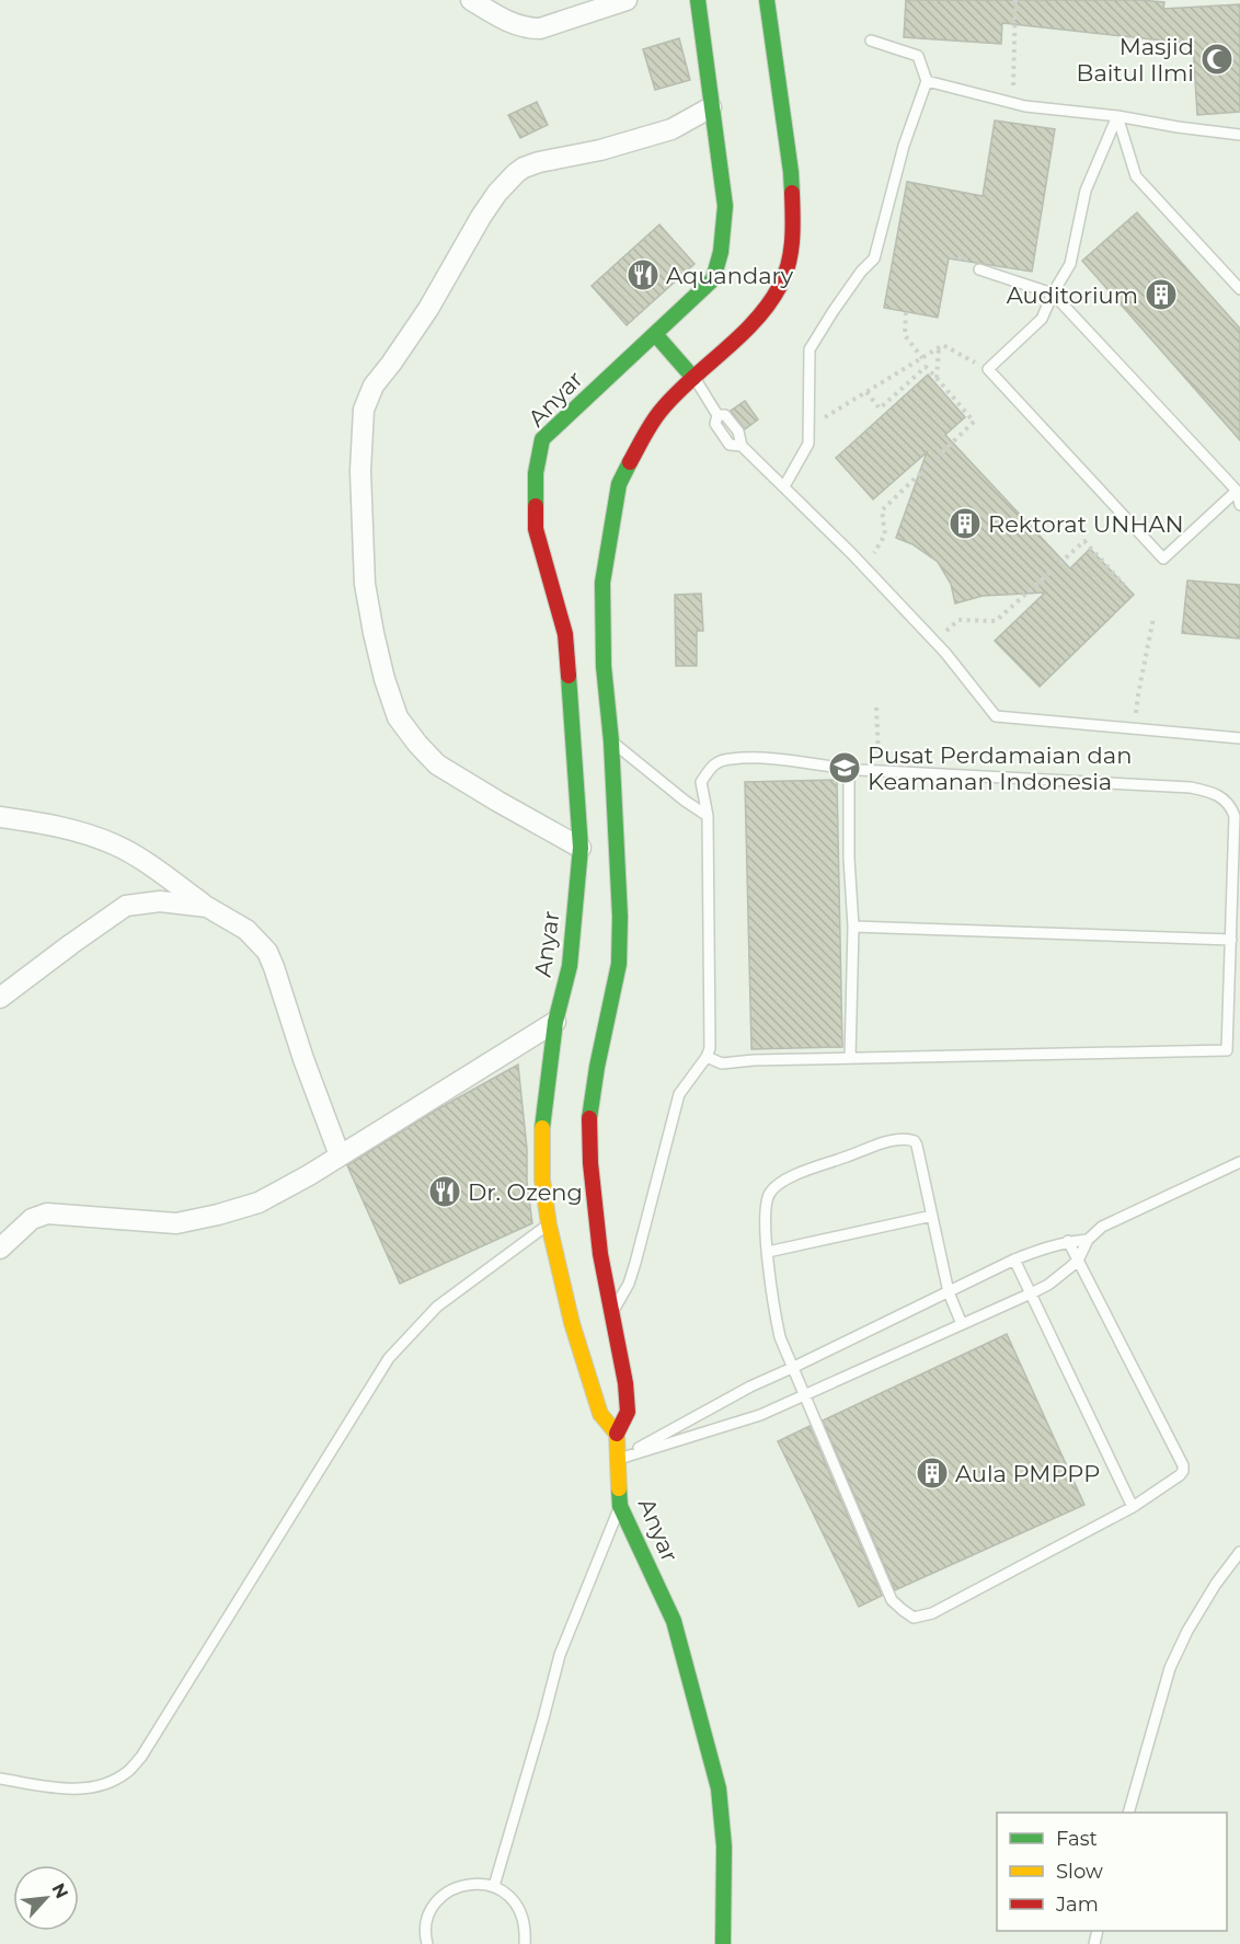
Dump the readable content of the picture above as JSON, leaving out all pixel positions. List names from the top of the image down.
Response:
{
  "streets": {
    "street": ["Anyar"]
  },
  "places": {
    "mosque": ["Masjid Baitul Ilmi"],
    "restaurant": ["Aquandary", "Dr. Ozeng"],
    "building": ["Auditorium", "Rektorat UNHAN", "Aula PMPPP"],
    "school or university": ["Pusat Perdamaian dan Keamanan Indonesia"]
  },
  "legend": ["Fast", "Slow", "Jam"],
  "north": "top right"
}
